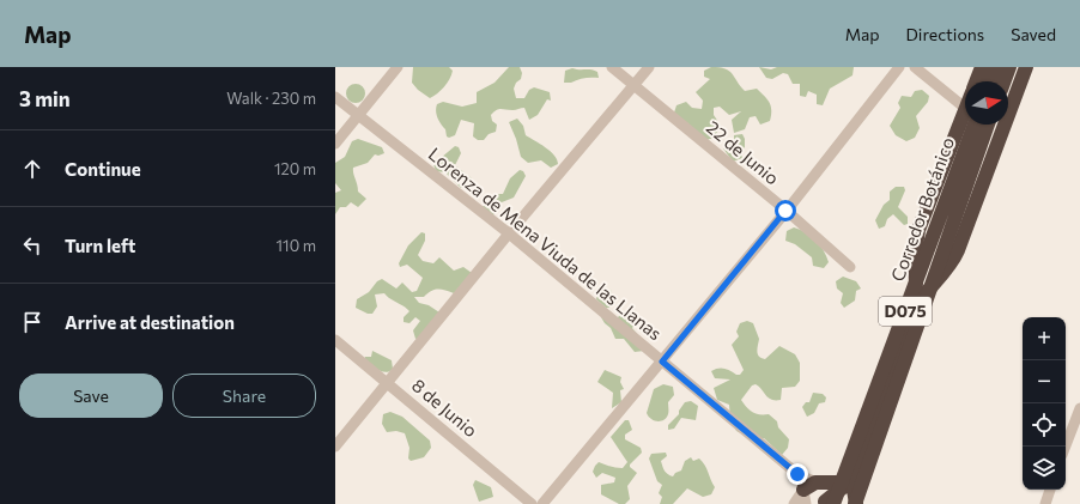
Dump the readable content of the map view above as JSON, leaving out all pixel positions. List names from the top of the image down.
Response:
{
  "streets": {
    "highway": ["Corredor Botánico", "D075"],
    "street": ["22 de Junio", "Lorenza de Mena Viuda de las Llanas", "8 de Junio"]
  },
  "crossings": [
    ["Corredor Botánico", "D075"]
  ],
  "north": "right",
  "page": {
    "header": "Map",
    "nav": ["Map", "Directions", "Saved"],
    "heading": ["3 min", "Walk · 230 m"],
    "list": [
      ["Continue", "120 m"],
      ["Turn left", "110 m"],
      "Arrive at destination"
    ],
    "map_buttons": ["+", "−"],
    "buttons": ["Save", "Share"]
  }
}
